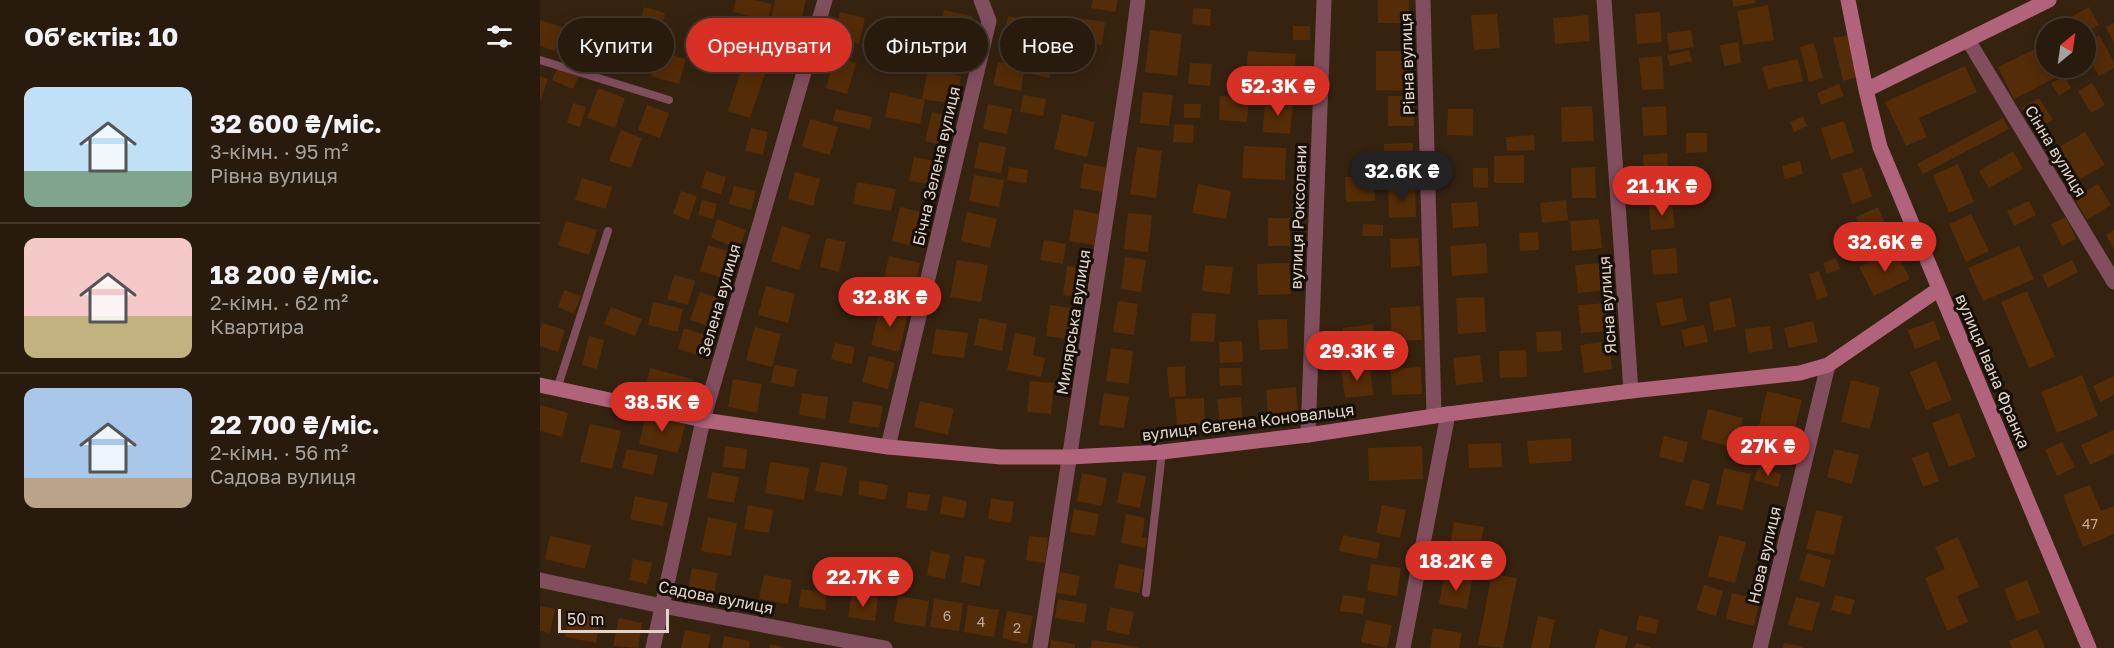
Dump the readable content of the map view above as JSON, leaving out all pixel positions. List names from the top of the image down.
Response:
{
  "streets": {
    "street": [
      "Рівна вулиця",
      "Сінна вулиця",
      "Бічна Зелена вулиця",
      "вулиця Роксолани",
      "Зелена вулиця",
      "Ясна вулиця",
      "Милярська вулиця",
      "вулиця Івана Франка",
      "вулиця Євгена Коновальця",
      "Нова вулиця",
      "Садова вулиця"
    ]
  },
  "crossings": [
    ["Рівна вулиця", "вулиця Євгена Коновальця"],
    ["Бічна Зелена вулиця", "вулиця Євгена Коновальця"],
    ["вулиця Роксолани", "вулиця Євгена Коновальця"],
    ["Зелена вулиця", "вулиця Євгена Коновальця"],
    ["Зелена вулиця", "Садова вулиця"],
    ["Ясна вулиця", "вулиця Євгена Коновальця"],
    ["Милярська вулиця", "вулиця Євгена Коновальця"],
    ["вулиця Івана Франка", "вулиця Євгена Коновальця"],
    ["вулиця Євгена Коновальця", "Нова вулиця"]
  ],
  "house_numbers": [
    "47",
    "6",
    "4",
    "2"
  ],
  "scale_bar": "50 m",
  "north": "top right",
  "page": {
    "heading": "Об’єктів: 10",
    "chip": [
      "Купити",
      "Орендувати",
      "Фільтри",
      "Нове"
    ],
    "price": [
      "52.3K ₴",
      "32.6K ₴",
      "21.1K ₴",
      "32.6K ₴",
      "32.8K ₴",
      "29.3K ₴",
      "38.5K ₴",
      "27K ₴",
      "18.2K ₴",
      "22.7K ₴"
    ],
    "list": [
      {
        "name": "32 600 ₴/міс.",
        "note": "3-кімн. · 95 m² · Рівна вулиця"
      },
      {
        "name": "18 200 ₴/міс.",
        "note": "2-кімн. · 62 m² · Квартира"
      },
      {
        "name": "22 700 ₴/міс.",
        "note": "2-кімн. · 56 m² · Садова вулиця"
      }
    ],
    "scale": "50 m"
  }
}
